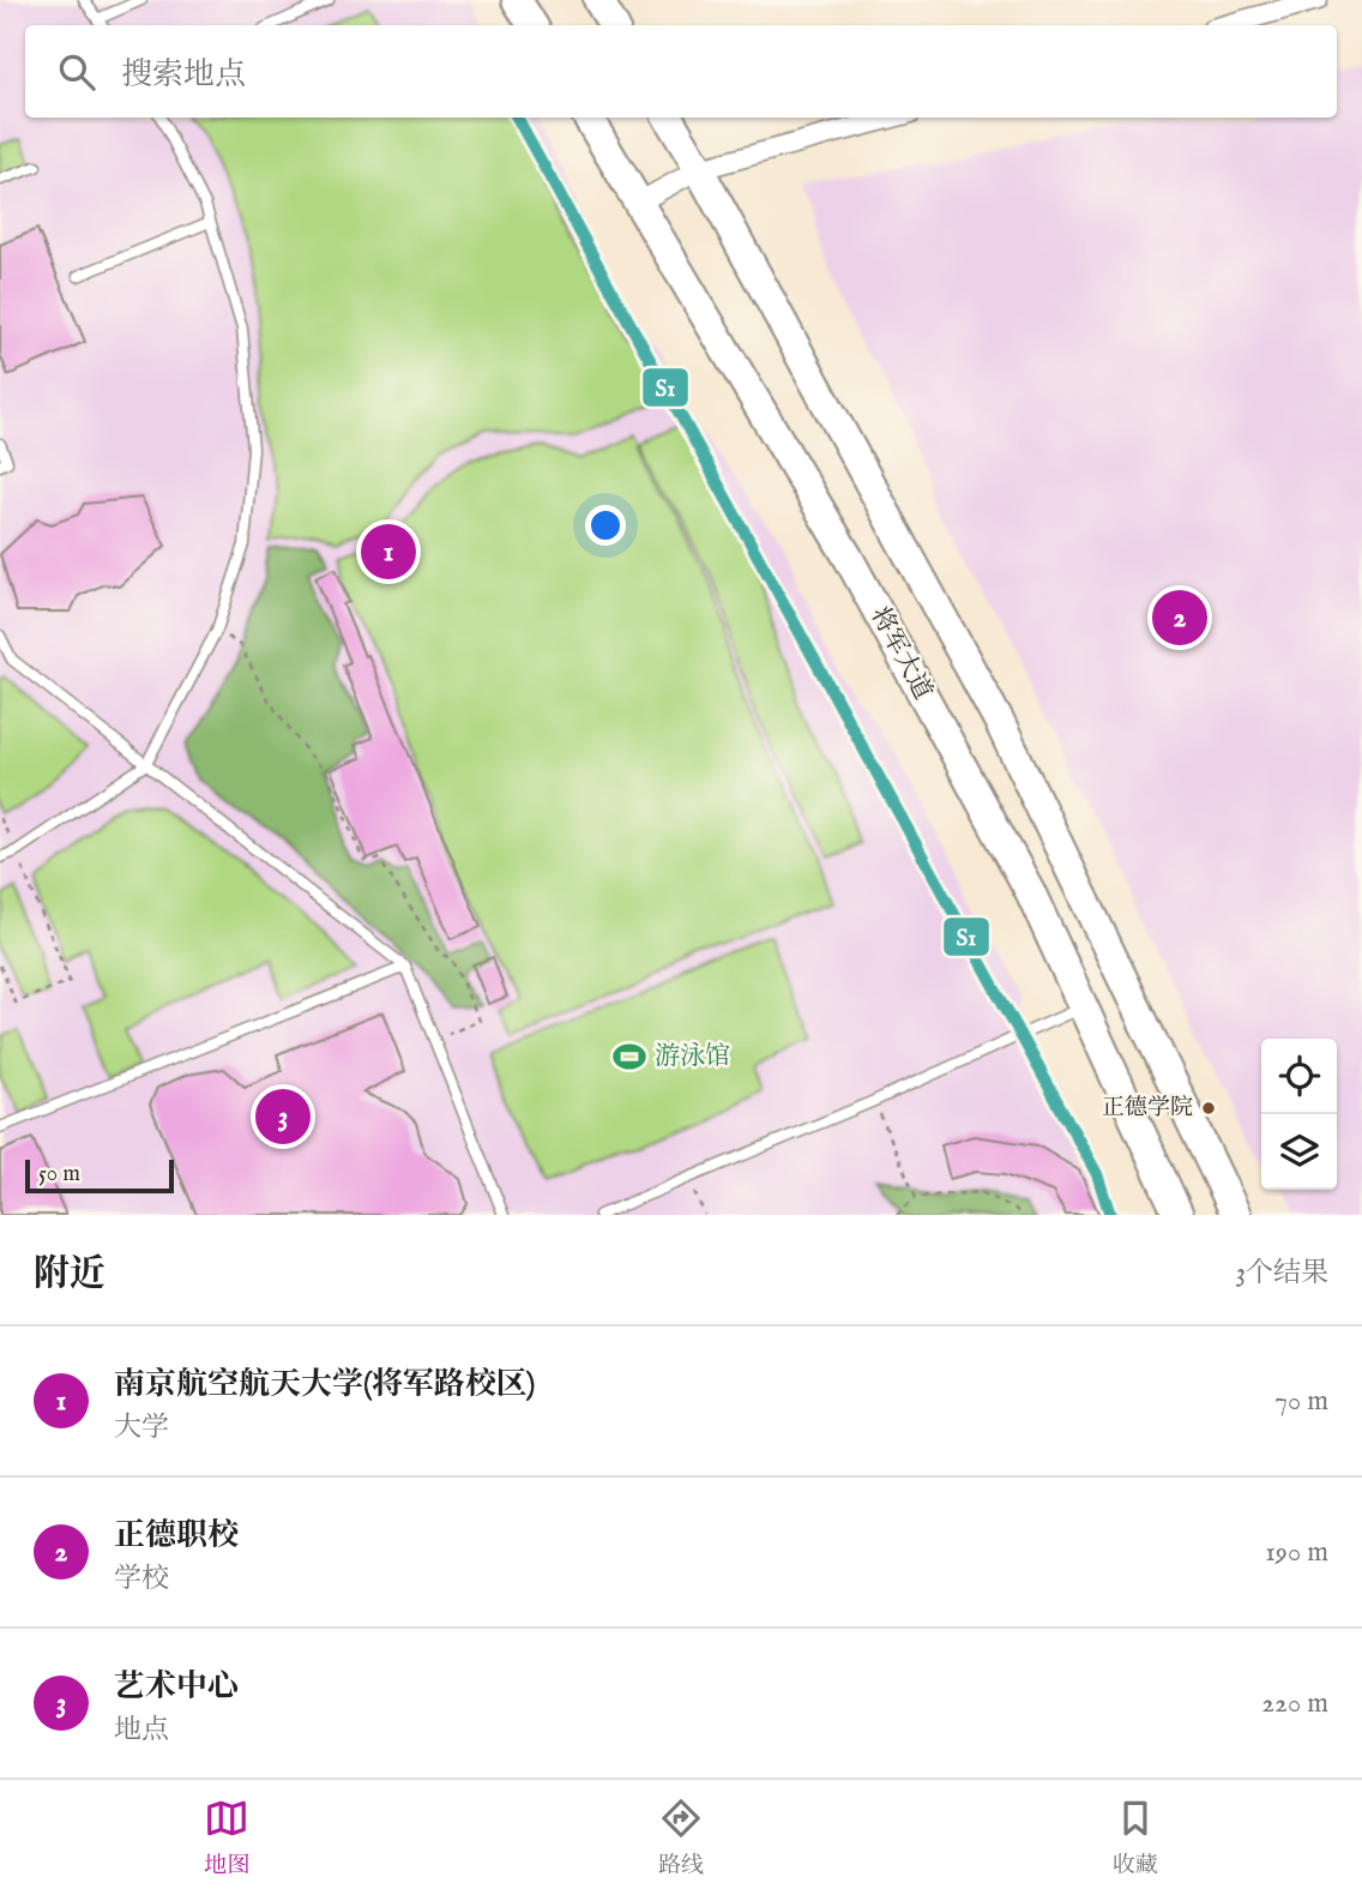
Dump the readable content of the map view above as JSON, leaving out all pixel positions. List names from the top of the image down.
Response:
{
  "streets": {
    "main road": ["将军大道"]
  },
  "places": {
    "sports": ["游泳馆"],
    "other": ["正德学院"]
  },
  "lines": ["transit line S1"],
  "scale_bar": "50 m",
  "page": {
    "search": "搜索地点",
    "pins": ["1", "2", "3"],
    "scale": "50 m",
    "heading": ["附近", "3个结果"],
    "list": [
      {
        "mark": "1",
        "name": "南京航空航天大学(将军路校区)",
        "note": "大学",
        "value": "70 m"
      },
      {
        "mark": "2",
        "name": "正德职校",
        "note": "学校",
        "value": "190 m"
      },
      {
        "mark": "3",
        "name": "艺术中心",
        "note": "地点",
        "value": "220 m"
      }
    ],
    "nav": ["地图", "路线", "收藏"]
  }
}
